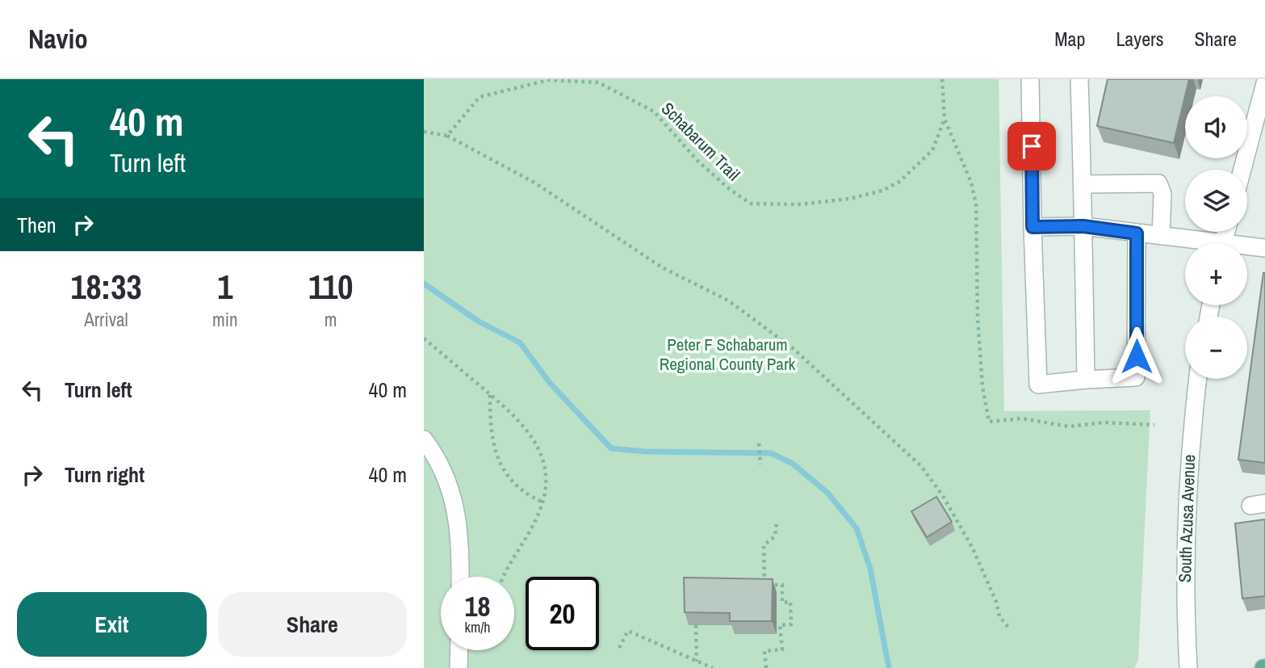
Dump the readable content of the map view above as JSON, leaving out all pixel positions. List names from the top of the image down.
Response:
{
  "streets": {
    "street": ["South Azusa Avenue"],
    "path": ["Schabarum Trail"]
  },
  "parks": ["Peter F Schabarum Regional County Park"],
  "page": {
    "header": "Navio",
    "nav": ["Map", "Layers", "Share"],
    "turn": ["40 m", "Turn left"],
    "map_buttons": ["+", "−"],
    "then": "Then",
    "eta": [
      "18:33",
      "Arrival",
      "1",
      "min",
      "110",
      "m"
    ],
    "list": [
      {
        "name": "Turn left",
        "value": "40 m"
      },
      {
        "name": "Turn right",
        "value": "40 m"
      }
    ],
    "speed": "18 km/h",
    "limit": "20",
    "buttons": ["Exit", "Share"]
  }
}
